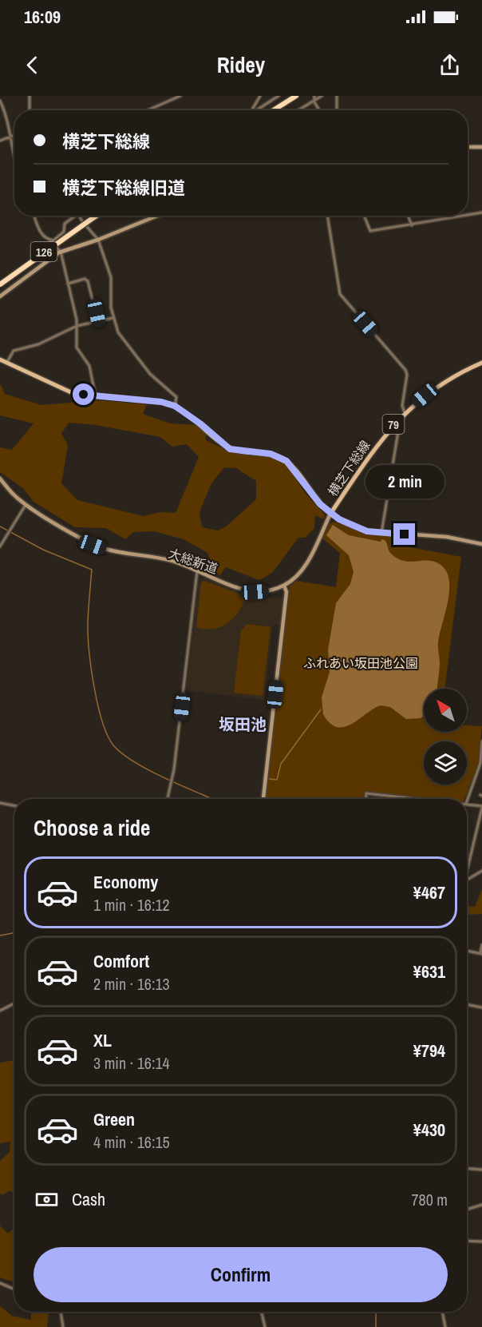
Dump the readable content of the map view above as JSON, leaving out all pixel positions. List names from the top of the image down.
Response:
{
  "streets": {
    "highway": ["126"],
    "main road": ["79", "横芝下総線"],
    "street": ["大総新道"]
  },
  "crossings": [
    ["横芝下総線", "大総新道"]
  ],
  "districts": ["坂田池"],
  "parks": ["ふれあい坂田池公園"],
  "north": "top left",
  "page": {
    "status": "16:09",
    "header": "Ridey",
    "banner": ["横芝下総線", "横芝下総線旧道"],
    "bubble": "2 min",
    "heading": "Choose a ride",
    "list": [
      {
        "name": "Economy",
        "note": "1 min · 16:12",
        "value": "¥467"
      },
      {
        "name": "Comfort",
        "note": "2 min · 16:13",
        "value": "¥631"
      },
      {
        "name": "XL",
        "note": "3 min · 16:14",
        "value": "¥794"
      },
      {
        "name": "Green",
        "note": "4 min · 16:15",
        "value": "¥430"
      }
    ],
    "pay": ["Cash", "780 m"],
    "buttons": "Confirm"
  }
}
